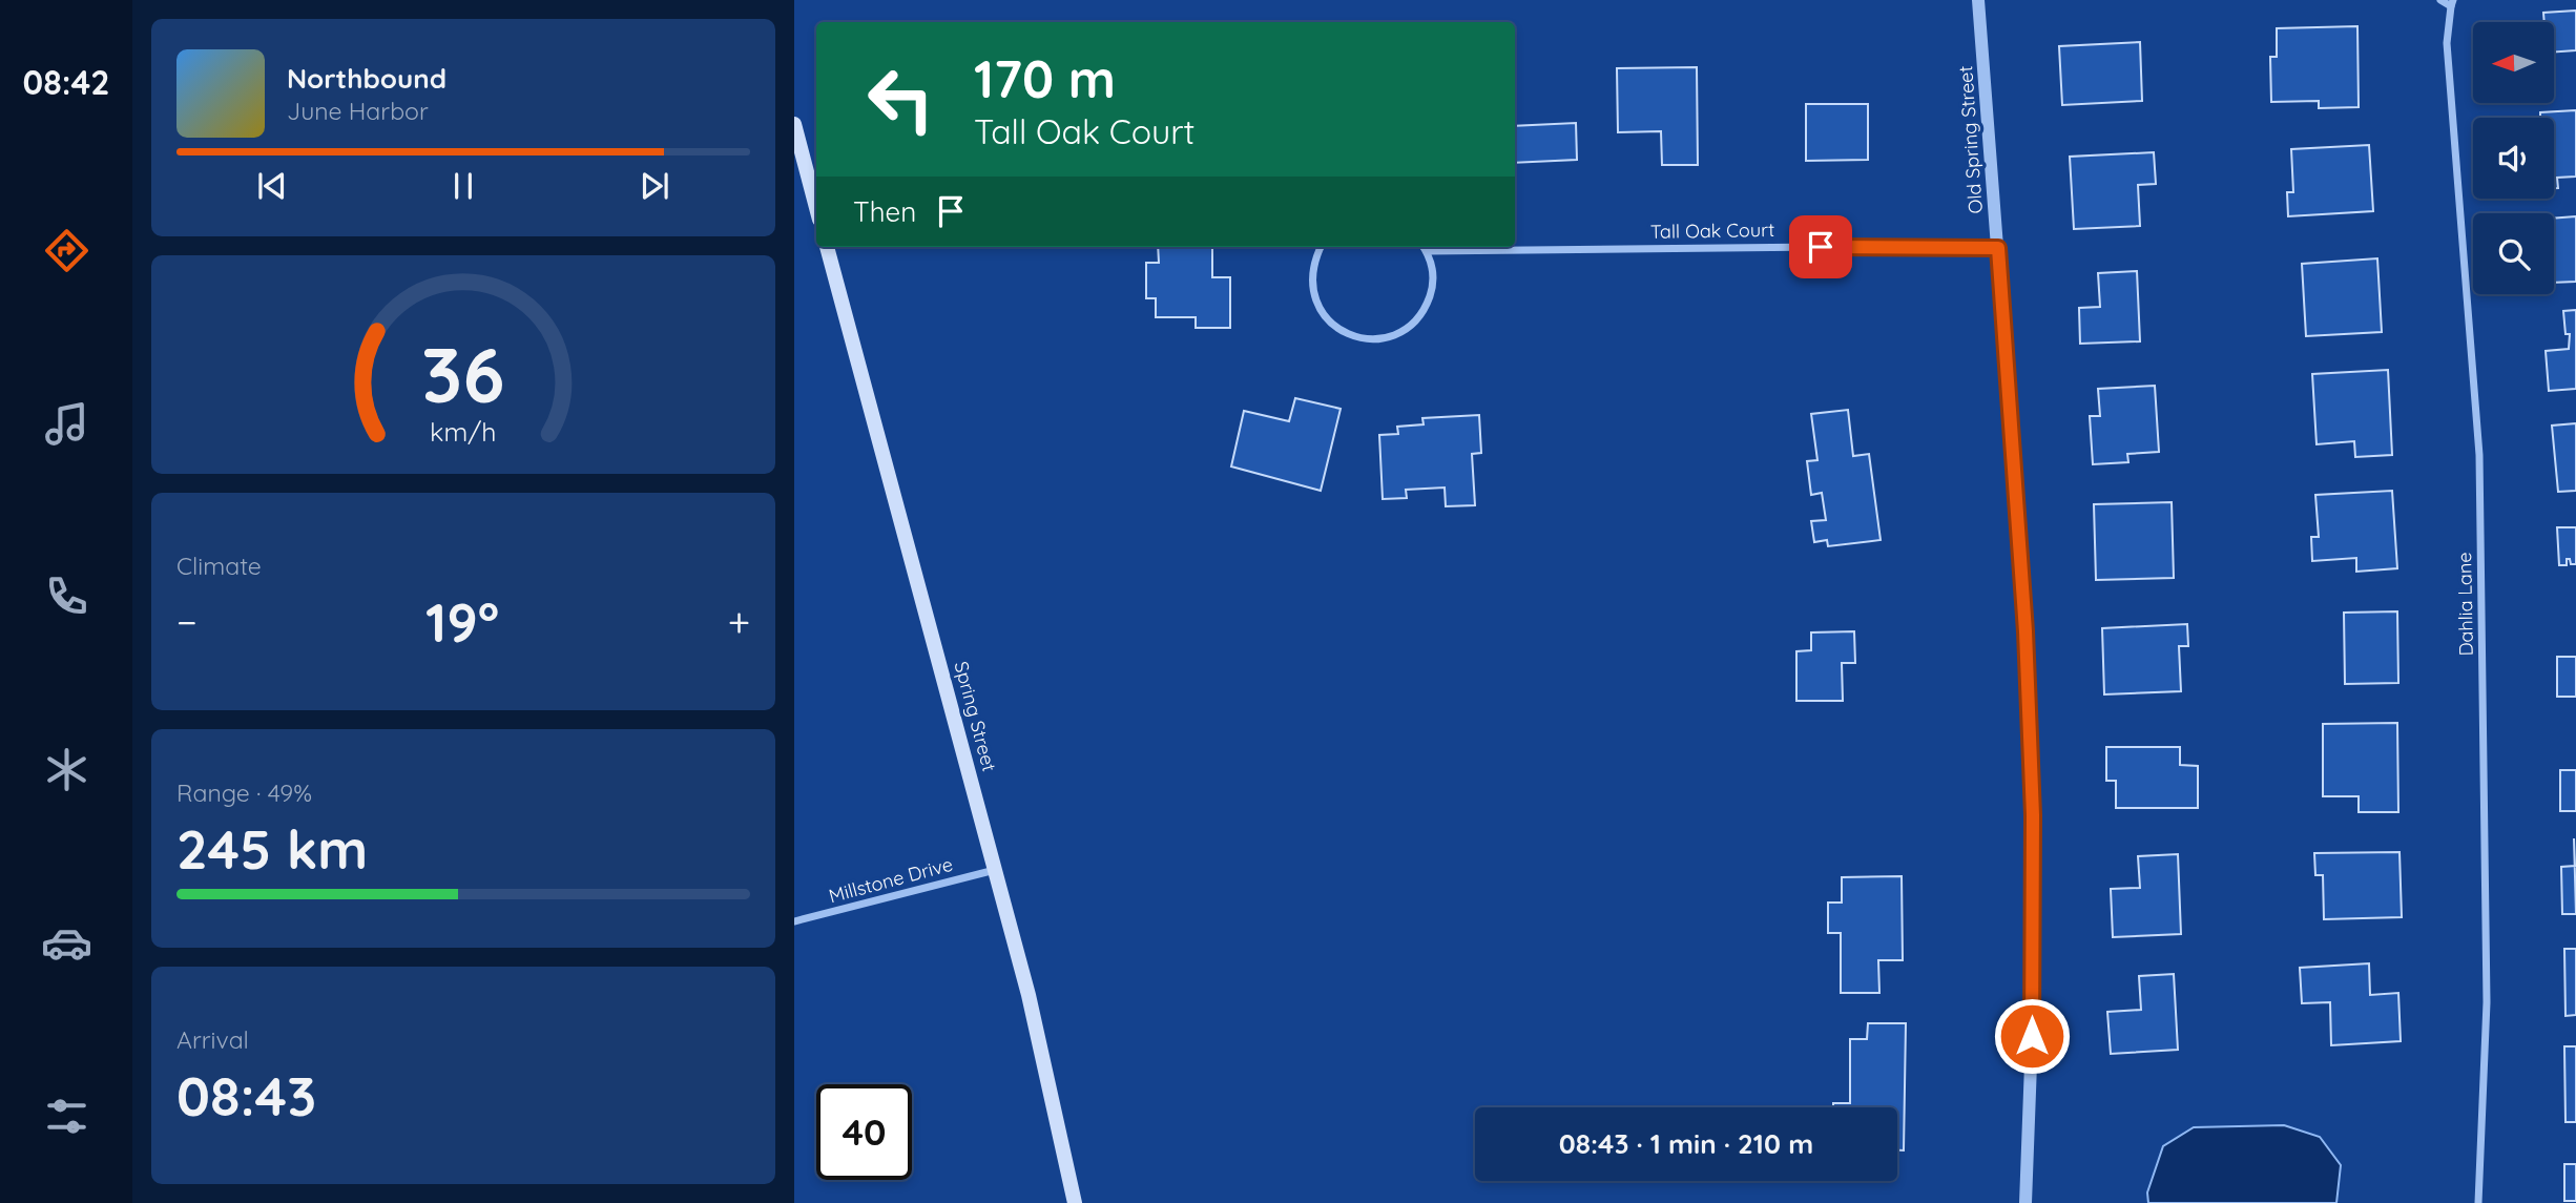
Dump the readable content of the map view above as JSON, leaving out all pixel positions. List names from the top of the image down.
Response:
{
  "streets": {
    "main road": ["Spring Street"],
    "street": [
      "Old Spring Street",
      "Tall Oak Court",
      "Dahlia Lane",
      "Millstone Drive"
    ]
  },
  "crossings": [
    ["Old Spring Street", "Tall Oak Court"],
    ["Spring Street", "Millstone Drive"]
  ],
  "north": "left",
  "page": {
    "tabs": "08:42",
    "turn": ["170 m", "Tall Oak Court"],
    "song": ["Northbound", "June Harbor"],
    "then": "Then",
    "tile": [
      "Climate",
      ["Range · 49%", "245 km"],
      ["Arrival", "08:43"]
    ],
    "heat": ["−", "19°", "+"],
    "limit": "40",
    "trip": "08:43 · 1 min · 210 m",
    "gauge": ["36", "km/h"]
  }
}
